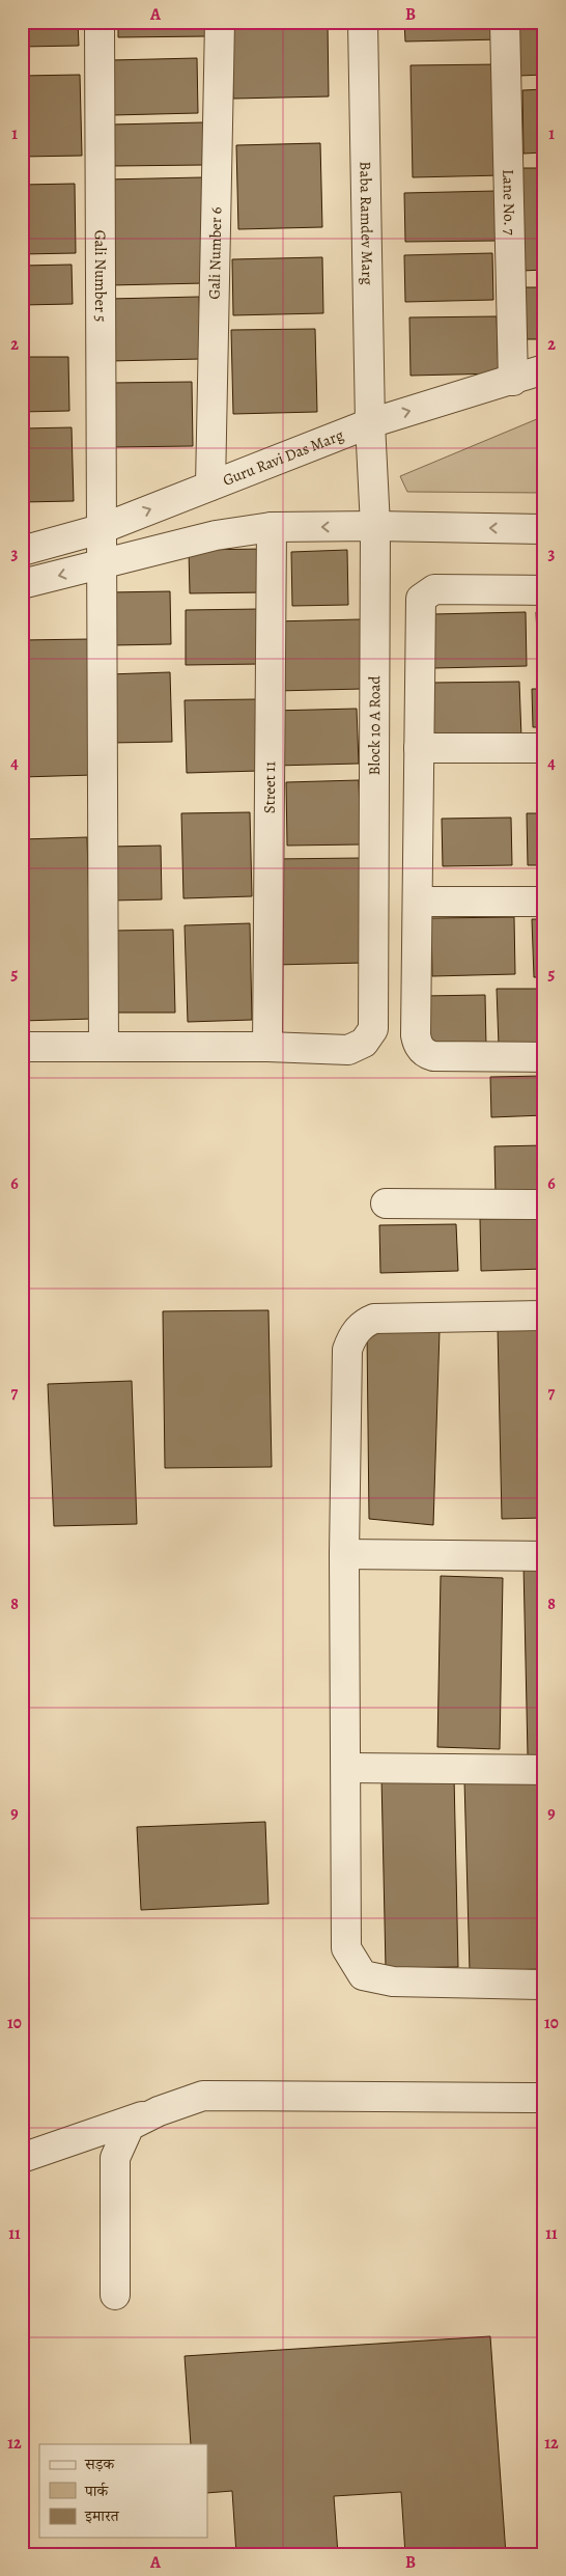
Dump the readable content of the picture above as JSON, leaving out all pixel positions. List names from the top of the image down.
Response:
{
  "streets": {
    "street": [
      "Lane No. 7",
      "Baba Ramdev Marg",
      "Gali Number 6",
      "Gali Number 5",
      "Guru Ravi Das Marg",
      "Block 10 A Road",
      "Street 11"
    ]
  },
  "crossings": [
    ["Lane No. 7", "Guru Ravi Das Marg"],
    ["Baba Ramdev Marg", "Guru Ravi Das Marg"],
    ["Baba Ramdev Marg", "Block 10 A Road"],
    ["Gali Number 6", "Guru Ravi Das Marg"],
    ["Gali Number 5", "Guru Ravi Das Marg"],
    ["Guru Ravi Das Marg", "Block 10 A Road"],
    ["Block 10 A Road", "Street 11"]
  ],
  "legend": ["सड़क", "पार्क", "इमारत"],
  "grid": {
    "columns": ["A", "B"],
    "rows": [
      "1",
      "2",
      "3",
      "4",
      "5",
      "6",
      "7",
      "8",
      "9",
      "10",
      "11",
      "12"
    ]
  }
}
